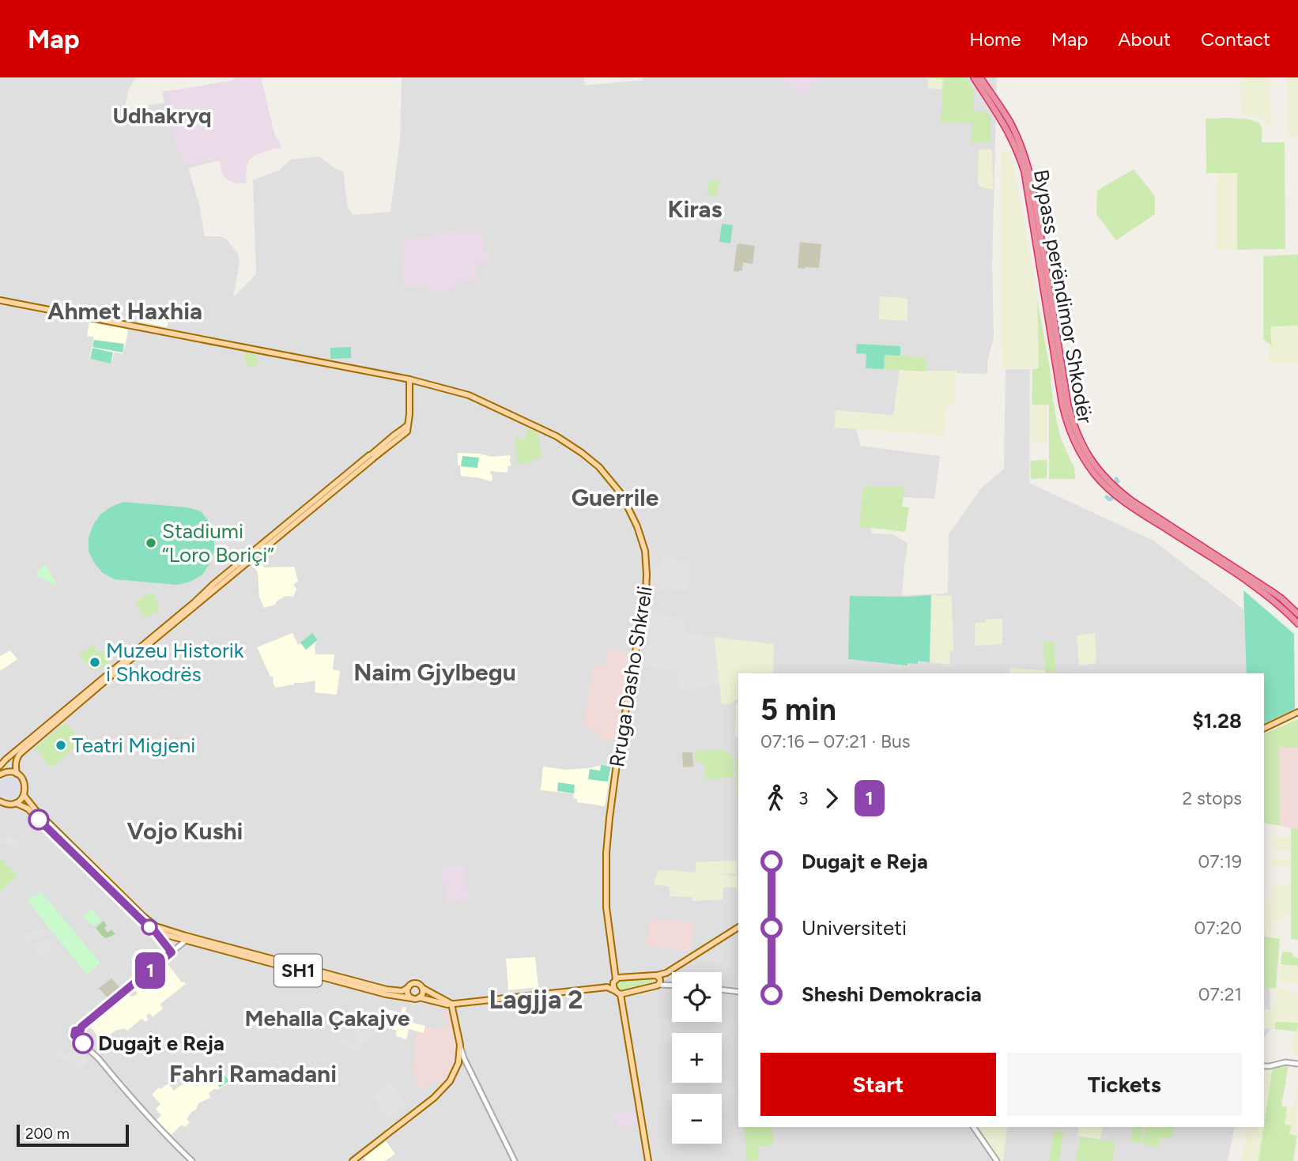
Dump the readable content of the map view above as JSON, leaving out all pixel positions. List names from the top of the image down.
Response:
{
  "streets": {
    "highway": ["Bypass perëndimor Shkodër"],
    "main road": ["Rruga Dasho Shkreli", "SH1"]
  },
  "districts": [
    "Udhakryq",
    "Kiras",
    "Ahmet Haxhia",
    "Guerrile",
    "Naim Gjylbegu",
    "Vojo Kushi",
    "Lagjja 2",
    "Mehalla Çakajve",
    "Fahri Ramadani"
  ],
  "places": [
    "Stadiumi “Loro Boriçi”",
    "Muzeu Historik i Shkodrës",
    "Teatri Migjeni",
    "Dugajt e Reja"
  ],
  "lines": ["bus line 1"],
  "scale_bar": "200 m",
  "page": {
    "header": "Map",
    "nav": [
      "Home",
      "Map",
      "About",
      "Contact"
    ],
    "on_map": "1",
    "heading": ["5 min", "07:16 – 07:21 · Bus", "$1.28"],
    "legs": ["3", "1", "2 stops"],
    "list": [
      {
        "name": "Dugajt e Reja",
        "value": "07:19"
      },
      {
        "name": "Universiteti",
        "value": "07:20"
      },
      {
        "name": "Sheshi Demokracia",
        "value": "07:21"
      }
    ],
    "map_buttons": ["+", "−"],
    "buttons": ["Start", "Tickets"],
    "scale": "200 m"
  }
}
